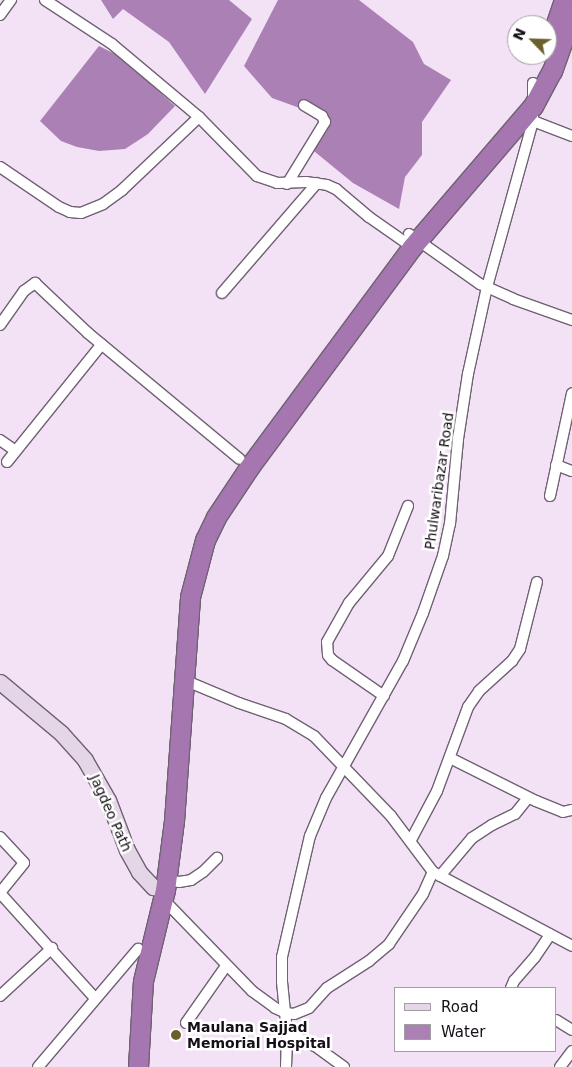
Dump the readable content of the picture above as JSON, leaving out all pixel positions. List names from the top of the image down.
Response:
{
  "streets": {
    "main road": ["Jagdeo Path"],
    "street": ["Phulwaribazar Road"]
  },
  "places": ["Maulana Sajjad Memorial Hospital"],
  "legend": ["Road", "Water"],
  "north": "top left"
}
